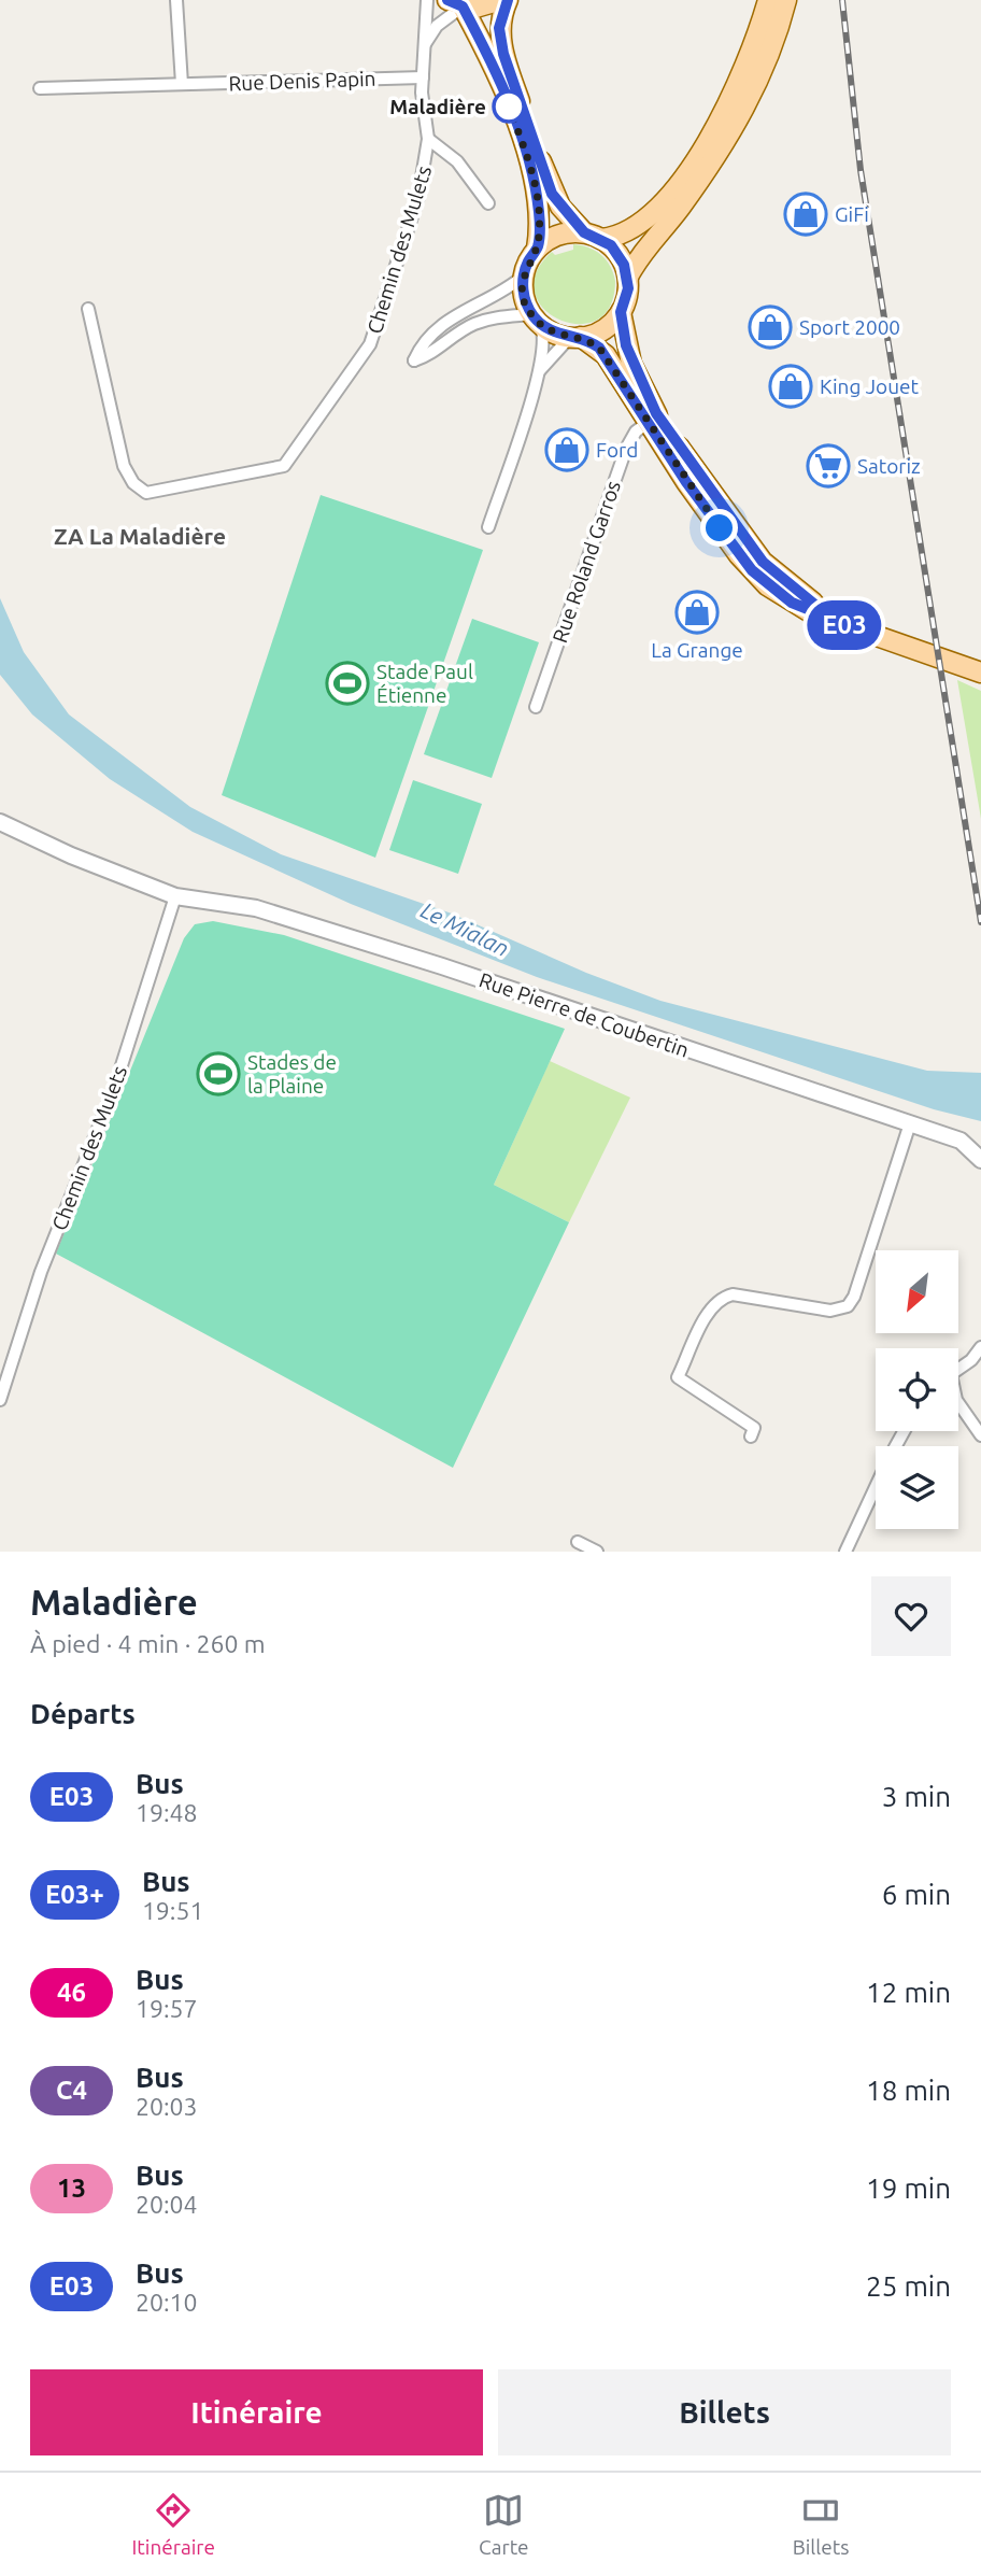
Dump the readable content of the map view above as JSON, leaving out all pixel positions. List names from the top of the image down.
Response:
{
  "streets": {
    "street": [
      "Rue Denis Papin",
      "Chemin des Mulets",
      "Rue Roland Garros",
      "Rue Pierre de Coubertin"
    ]
  },
  "crossings": [
    ["Rue Denis Papin", "Chemin des Mulets"],
    ["Chemin des Mulets", "Rue Pierre de Coubertin"]
  ],
  "districts": ["ZA La Maladière"],
  "water": ["Le Mialan"],
  "places": {
    "other": ["Maladière"],
    "shop": [
      "GiFi",
      "Sport 2000",
      "King Jouet",
      "Ford",
      "La Grange"
    ],
    "supermarket": ["Satoriz"],
    "sports": ["Stade Paul Étienne", "Stades de la Plaine"]
  },
  "lines": ["bus line E03"],
  "north": "bottom left",
  "page": {
    "on_map": "E03",
    "heading": [
      ["Maladière", "À pied · 4 min · 260 m"],
      "Départs"
    ],
    "list": [
      {
        "mark": "E03",
        "name": "Bus",
        "note": "19:48",
        "value": "3 min"
      },
      {
        "mark": "E03+",
        "name": "Bus",
        "note": "19:51",
        "value": "6 min"
      },
      {
        "mark": "46",
        "name": "Bus",
        "note": "19:57",
        "value": "12 min"
      },
      {
        "mark": "C4",
        "name": "Bus",
        "note": "20:03",
        "value": "18 min"
      },
      {
        "mark": "13",
        "name": "Bus",
        "note": "20:04",
        "value": "19 min"
      },
      {
        "mark": "E03",
        "name": "Bus",
        "note": "20:10",
        "value": "25 min"
      }
    ],
    "buttons": ["Itinéraire", "Billets"],
    "tabs": ["Itinéraire", "Carte", "Billets"]
  }
}
